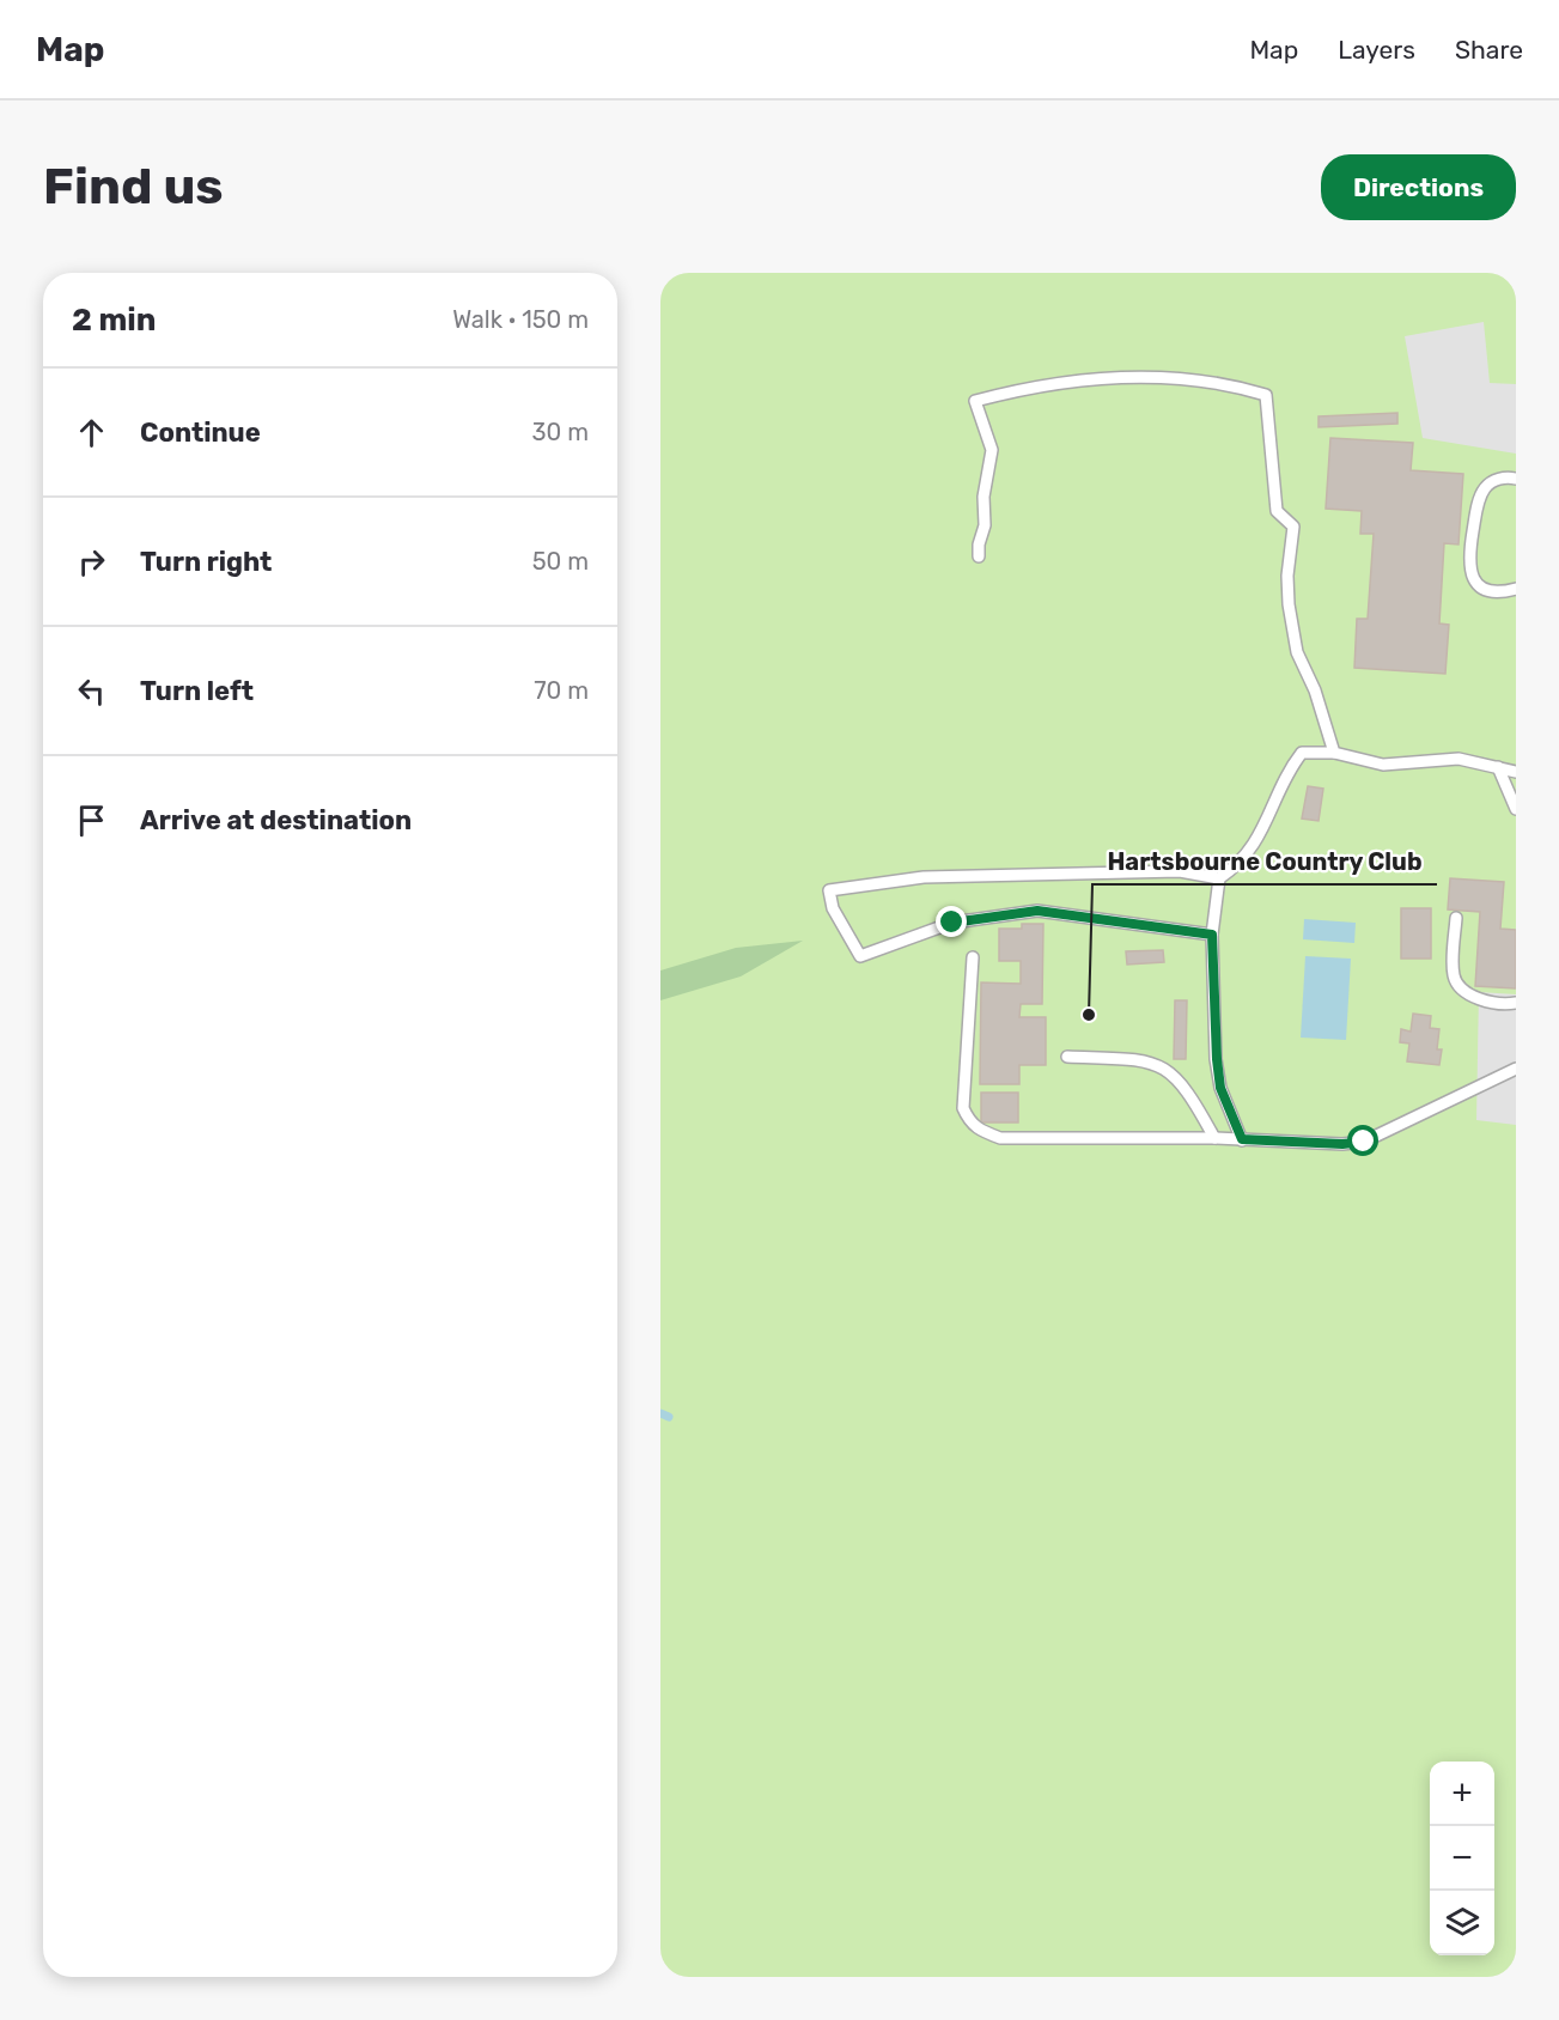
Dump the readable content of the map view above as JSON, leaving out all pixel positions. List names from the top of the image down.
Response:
{
  "places": ["Hartsbourne Country Club"],
  "page": {
    "header": "Map",
    "nav": ["Map", "Layers", "Share"],
    "buttons": "Directions",
    "title": "Find us",
    "heading": ["2 min", "Walk · 150 m"],
    "list": [
      ["Continue", "30 m"],
      ["Turn right", "50 m"],
      ["Turn left", "70 m"],
      "Arrive at destination"
    ],
    "map_buttons": ["+", "−"]
  }
}
